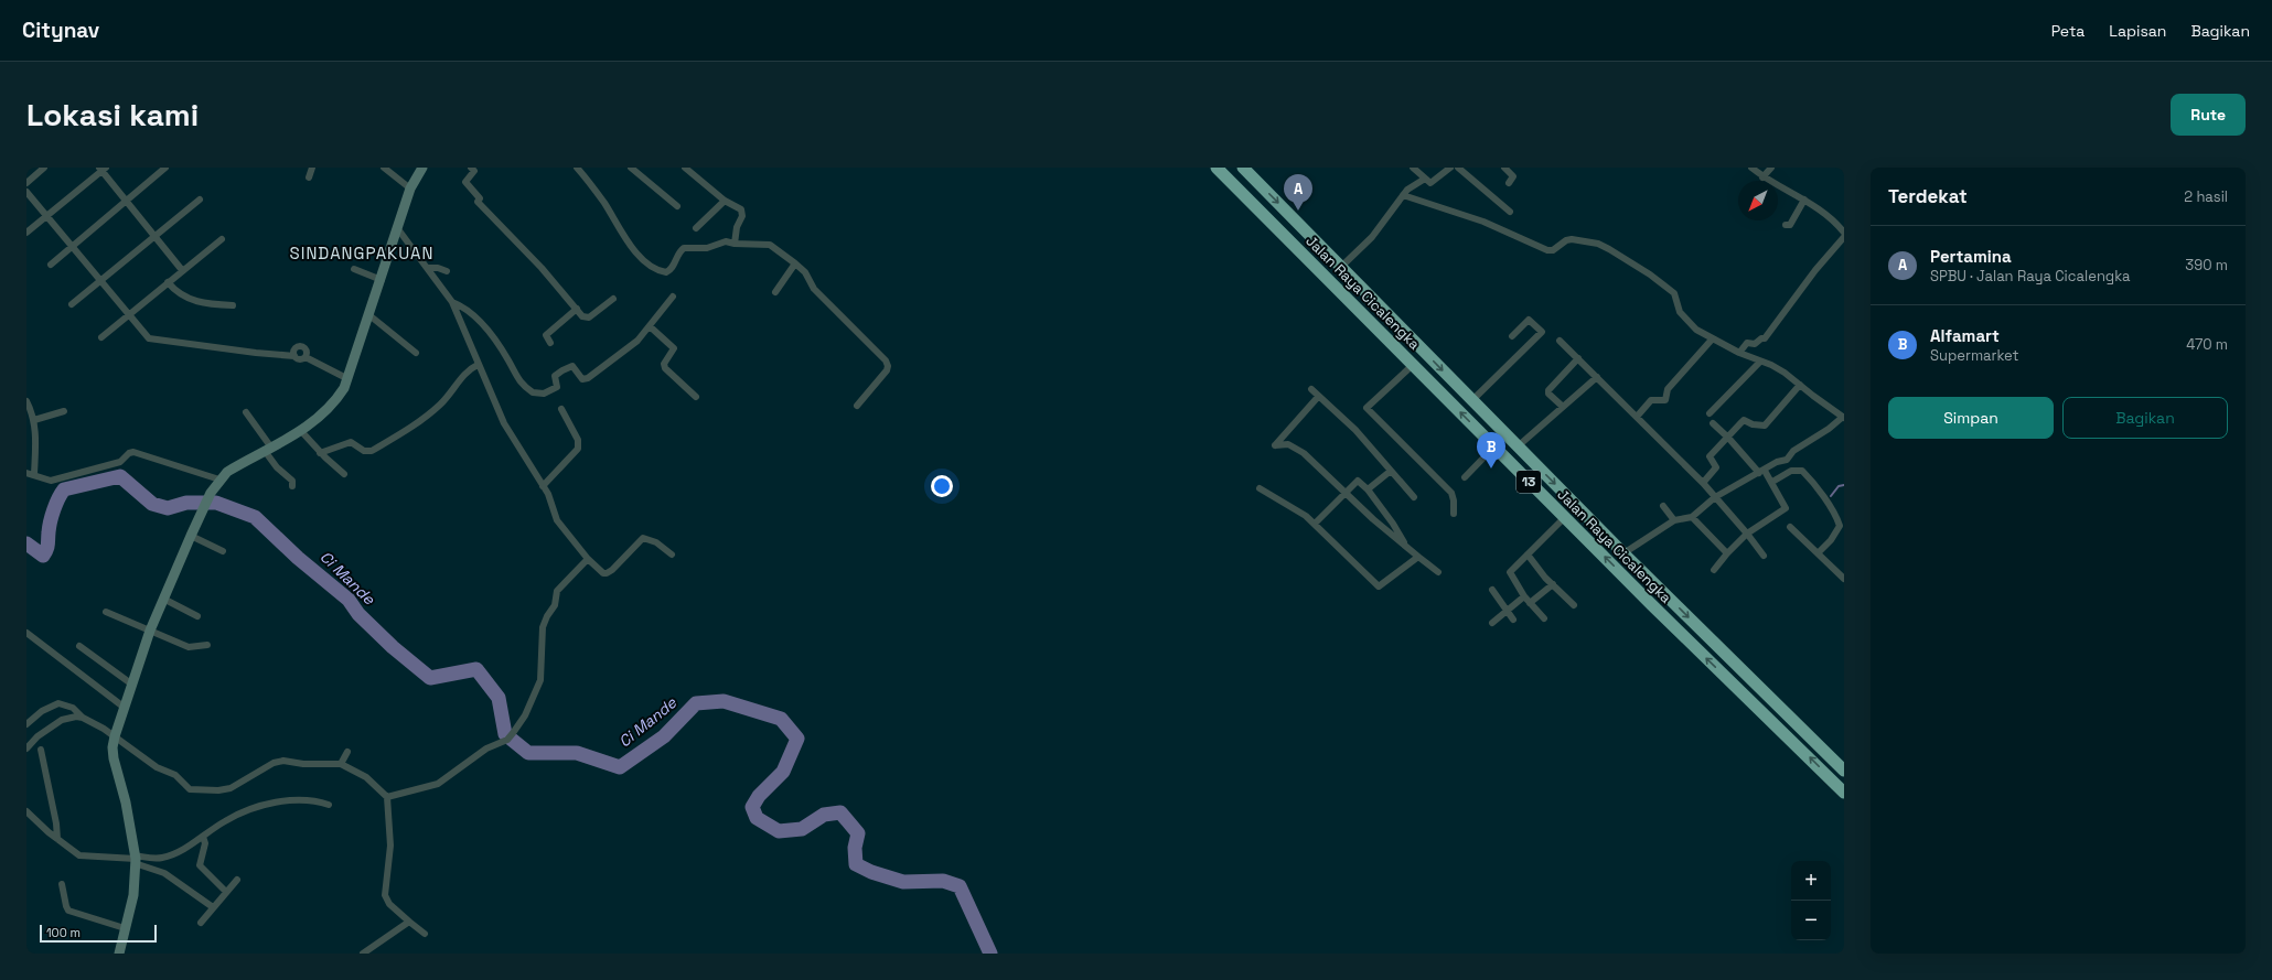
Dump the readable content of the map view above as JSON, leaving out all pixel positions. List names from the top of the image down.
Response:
{
  "streets": {
    "highway": ["Jalan Raya Cicalengka", "13"]
  },
  "districts": ["SINDANGPAKUAN"],
  "water": ["Ci Mande"],
  "scale_bar": "100 m",
  "north": "bottom left",
  "page": {
    "header": "Citynav",
    "nav": ["Peta", "Lapisan", "Bagikan"],
    "buttons": [
      "Rute",
      ["Simpan", "Bagikan"]
    ],
    "title": "Lokasi kami",
    "heading": ["Terdekat", "2 hasil"],
    "pins": ["A", "B"],
    "list": [
      {
        "mark": "A",
        "name": "Pertamina",
        "note": "SPBU · Jalan Raya Cicalengka",
        "value": "390 m"
      },
      {
        "mark": "B",
        "name": "Alfamart",
        "note": "Supermarket",
        "value": "470 m"
      }
    ],
    "map_buttons": ["+", "−"],
    "scale": "100 m"
  }
}
